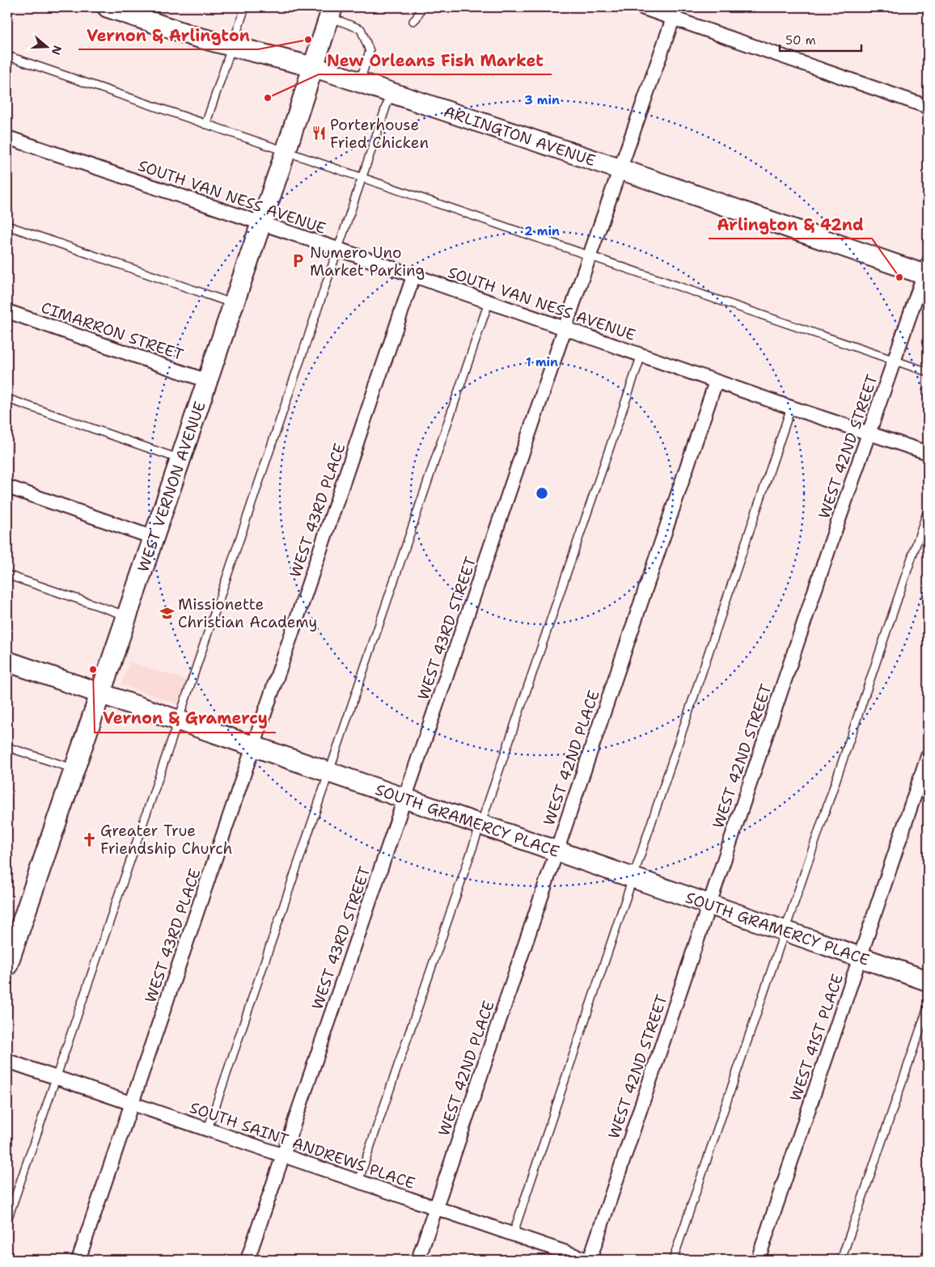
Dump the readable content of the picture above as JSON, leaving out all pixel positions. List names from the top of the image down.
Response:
{
  "streets": {
    "main road": ["ARLINGTON AVENUE", "WEST VERNON AVENUE", "SOUTH GRAMERCY PLACE"],
    "street": [
      "SOUTH VAN NESS AVENUE",
      "CIMARRON STREET",
      "WEST 42ND STREET",
      "WEST 43RD PLACE",
      "WEST 43RD STREET",
      "WEST 42ND PLACE",
      "WEST 41ST PLACE",
      "SOUTH SAINT ANDREWS PLACE"
    ]
  },
  "crossings": [
    ["ARLINGTON AVENUE", "WEST 42ND STREET"],
    ["ARLINGTON AVENUE", "WEST VERNON AVENUE"],
    ["ARLINGTON AVENUE", "WEST 43RD STREET"],
    ["SOUTH VAN NESS AVENUE", "WEST 42ND STREET"],
    ["SOUTH VAN NESS AVENUE", "WEST VERNON AVENUE"],
    ["SOUTH VAN NESS AVENUE", "WEST 43RD PLACE"],
    ["SOUTH VAN NESS AVENUE", "WEST 43RD STREET"],
    ["SOUTH VAN NESS AVENUE", "WEST 42ND PLACE"],
    ["CIMARRON STREET", "WEST VERNON AVENUE"],
    ["WEST 42ND STREET", "SOUTH GRAMERCY PLACE"],
    ["WEST 42ND STREET", "SOUTH SAINT ANDREWS PLACE"],
    ["WEST VERNON AVENUE", "SOUTH GRAMERCY PLACE"],
    ["WEST 43RD PLACE", "SOUTH GRAMERCY PLACE"],
    ["WEST 43RD PLACE", "SOUTH SAINT ANDREWS PLACE"],
    ["WEST 43RD STREET", "SOUTH GRAMERCY PLACE"],
    ["WEST 43RD STREET", "SOUTH SAINT ANDREWS PLACE"],
    ["WEST 42ND PLACE", "SOUTH GRAMERCY PLACE"],
    ["WEST 42ND PLACE", "SOUTH SAINT ANDREWS PLACE"],
    ["SOUTH GRAMERCY PLACE", "WEST 41ST PLACE"]
  ],
  "places": {
    "other": [
      "Vernon & Arlington",
      "New Orleans Fish Market",
      "Arlington & 42nd",
      "Vernon & Gramercy"
    ],
    "restaurant": ["Porterhouse Fried Chicken"],
    "parking": ["Numero Uno Market Parking"],
    "school or university": ["Missionette Christian Academy"],
    "church": ["Greater True Friendship Church"]
  },
  "scale_bar": "50 m",
  "north": "right",
  "rings": ["3 min", "2 min", "1 min"]
}
